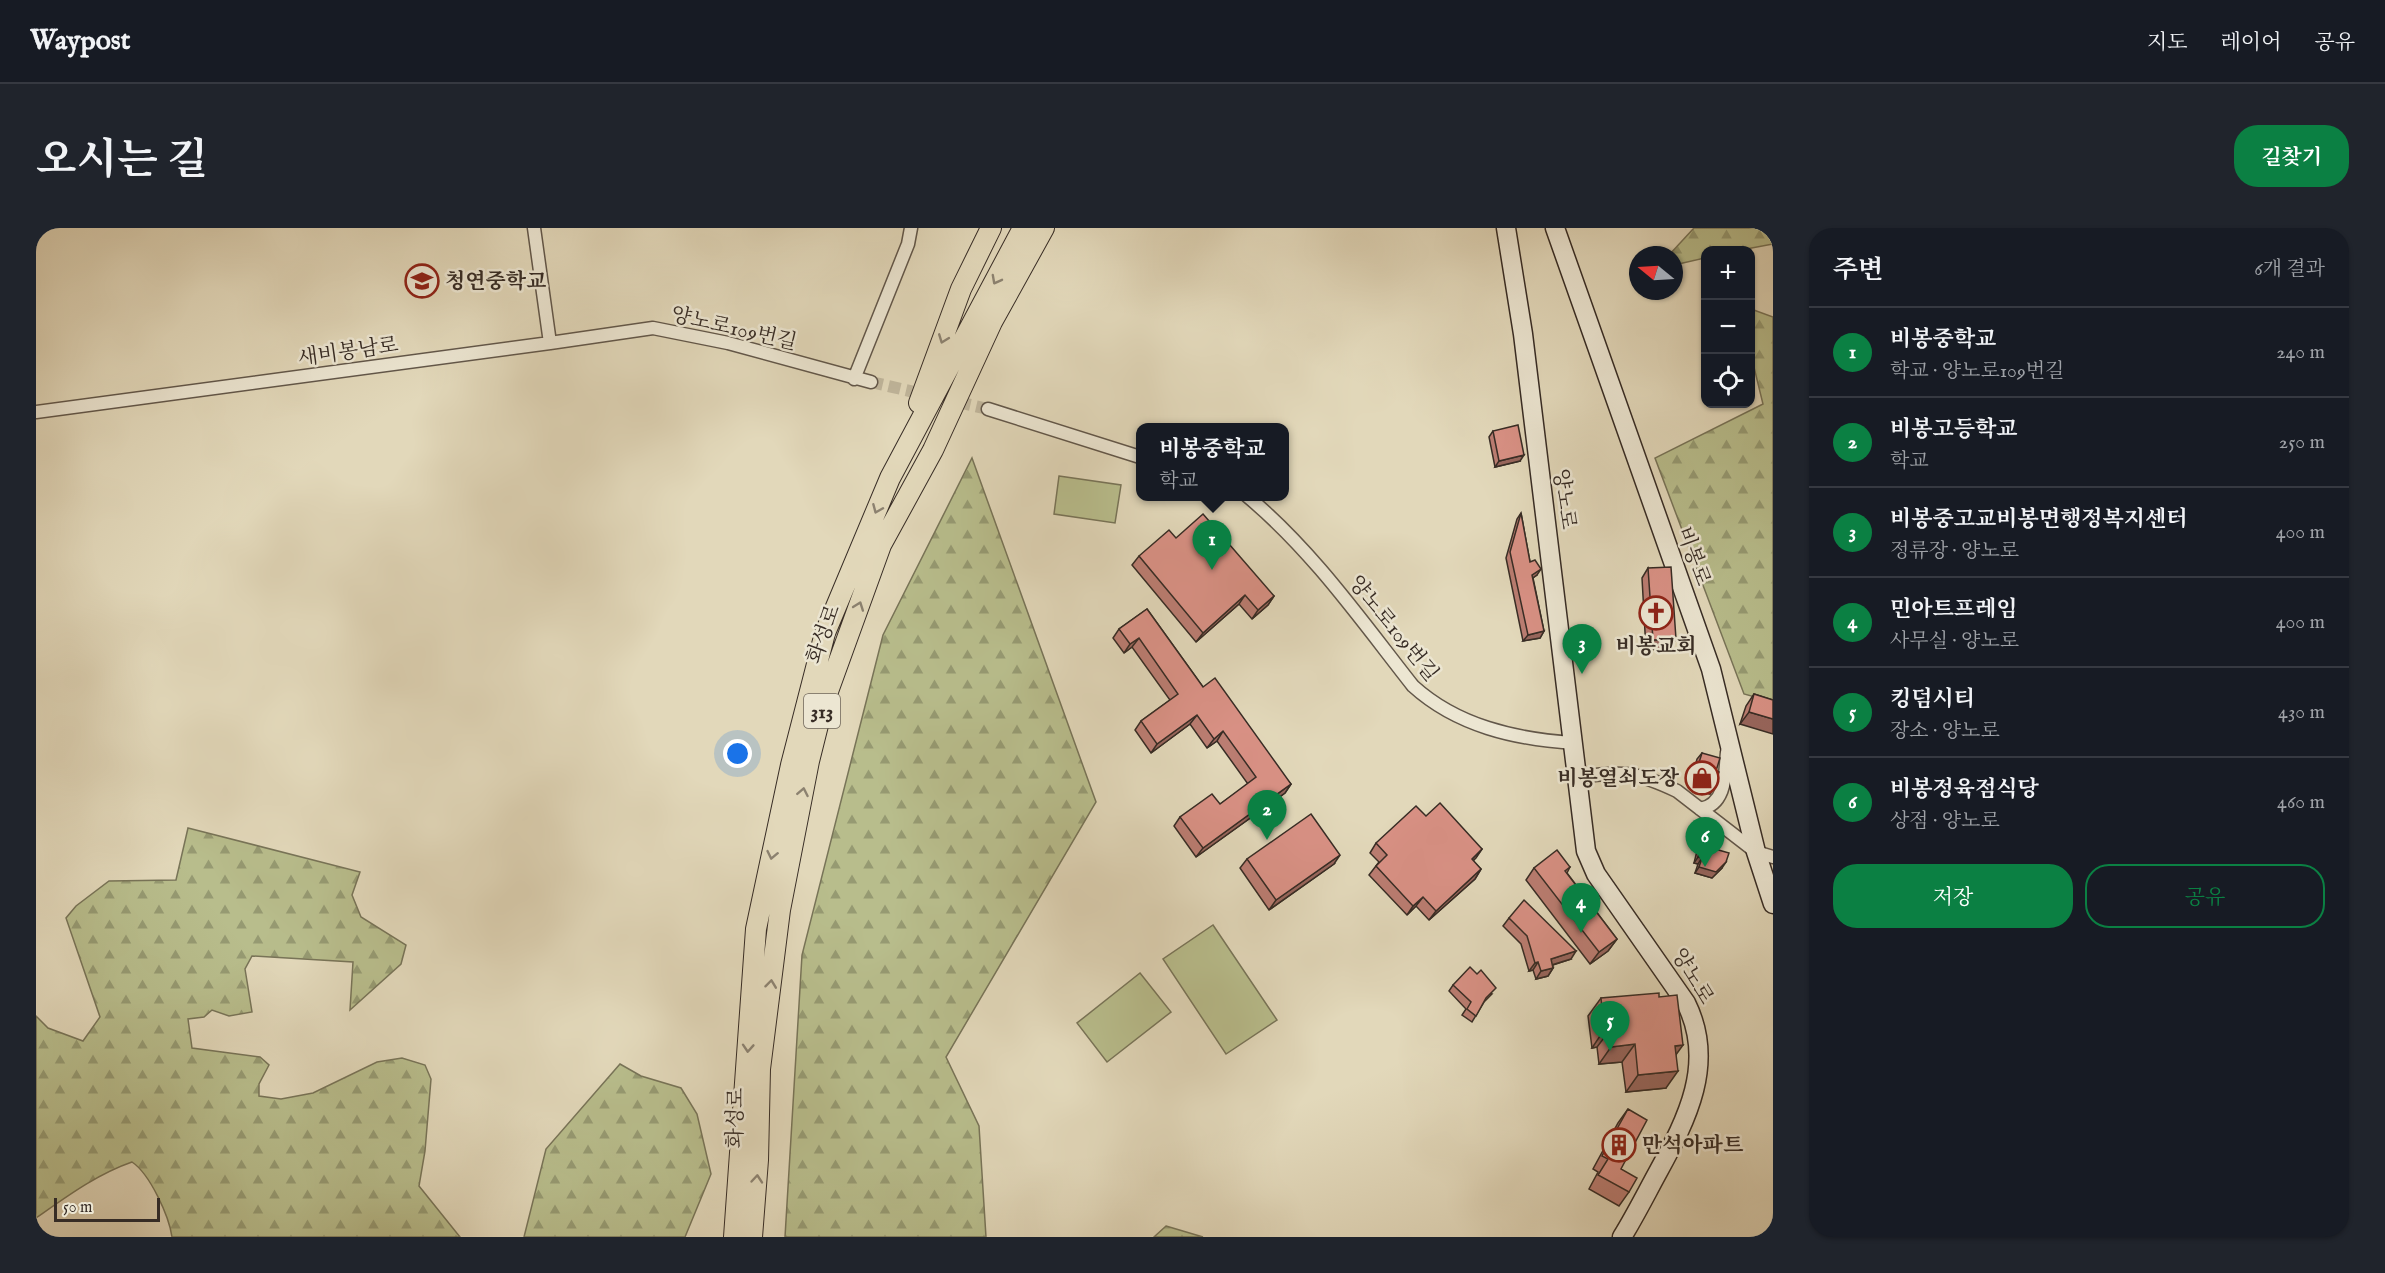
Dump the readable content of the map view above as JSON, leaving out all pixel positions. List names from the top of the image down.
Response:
{
  "streets": {
    "main road": ["화성로", "313"],
    "street": [
      "양노로109번길",
      "새비봉남로",
      "양노로",
      "비봉로"
    ]
  },
  "crossings": [
    ["양노로109번길", "새비봉남로"],
    ["양노로109번길", "양노로"],
    ["화성로", "313"]
  ],
  "places": {
    "school or university": ["청연중학교"],
    "church": ["비봉교회"],
    "shop": ["비봉열쇠도장"],
    "building": ["만석아파트"]
  },
  "scale_bar": "50 m",
  "north": "left",
  "page": {
    "header": "Waypost",
    "nav": ["지도", "레이어", "공유"],
    "title": "오시는 길",
    "buttons": [
      "길찾기",
      ["저장", "공유"]
    ],
    "heading": ["주변", "6개 결과"],
    "map_buttons": ["+", "−"],
    "list": [
      {
        "mark": "1",
        "name": "비봉중학교",
        "note": "학교 · 양노로109번길",
        "value": "240 m"
      },
      {
        "mark": "2",
        "name": "비봉고등학교",
        "note": "학교",
        "value": "250 m"
      },
      {
        "mark": "3",
        "name": "비봉중고교비봉면행정복지센터",
        "note": "정류장 · 양노로",
        "value": "400 m"
      },
      {
        "mark": "4",
        "name": "민아트프레임",
        "note": "사무실 · 양노로",
        "value": "400 m"
      },
      {
        "mark": "5",
        "name": "킹덤시티",
        "note": "장소 · 양노로",
        "value": "430 m"
      },
      {
        "mark": "6",
        "name": "비봉정육점식당",
        "note": "상점 · 양노로",
        "value": "460 m"
      }
    ],
    "popup": ["비봉중학교", "학교"],
    "pins": [
      "1",
      "3",
      "2",
      "6",
      "4",
      "5"
    ],
    "scale": "50 m"
  }
}
